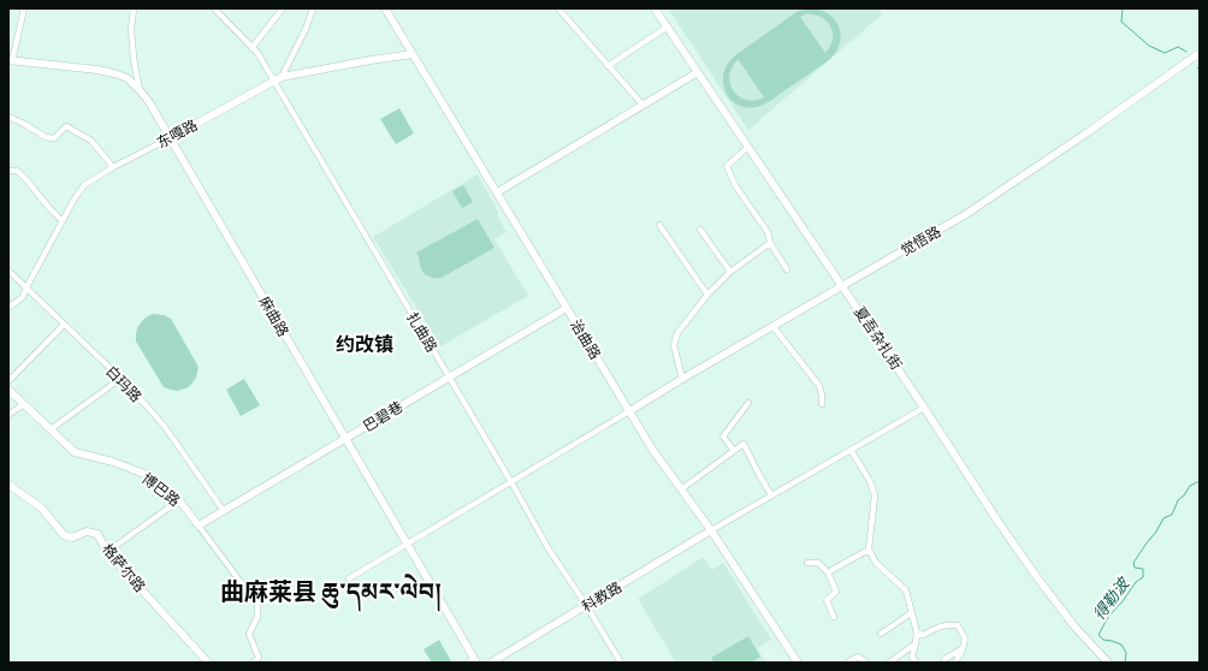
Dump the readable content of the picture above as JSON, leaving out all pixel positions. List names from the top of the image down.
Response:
{
  "streets": {
    "street": [
      "东嘎路",
      "觉悟路",
      "麻曲路",
      "扎曲路",
      "夏吾杂扎街",
      "治曲路",
      "白玛路",
      "巴碧巷",
      "博巴路",
      "格萨尔路",
      "科教路"
    ]
  },
  "crossings": [
    ["东嘎路", "麻曲路"],
    ["东嘎路", "扎曲路"],
    ["东嘎路", "治曲路"],
    ["东嘎路", "白玛路"],
    ["觉悟路", "夏吾杂扎街"],
    ["觉悟路", "治曲路"],
    ["麻曲路", "巴碧巷"],
    ["扎曲路", "巴碧巷"],
    ["扎曲路", "科教路"],
    ["治曲路", "巴碧巷"],
    ["治曲路", "科教路"],
    ["白玛路", "巴碧巷"],
    ["巴碧巷", "博巴路"]
  ],
  "districts": ["约改镇", "曲麻莱县 ཆུ་དམར་ལེབ།"],
  "water": ["得勒波"]
}
